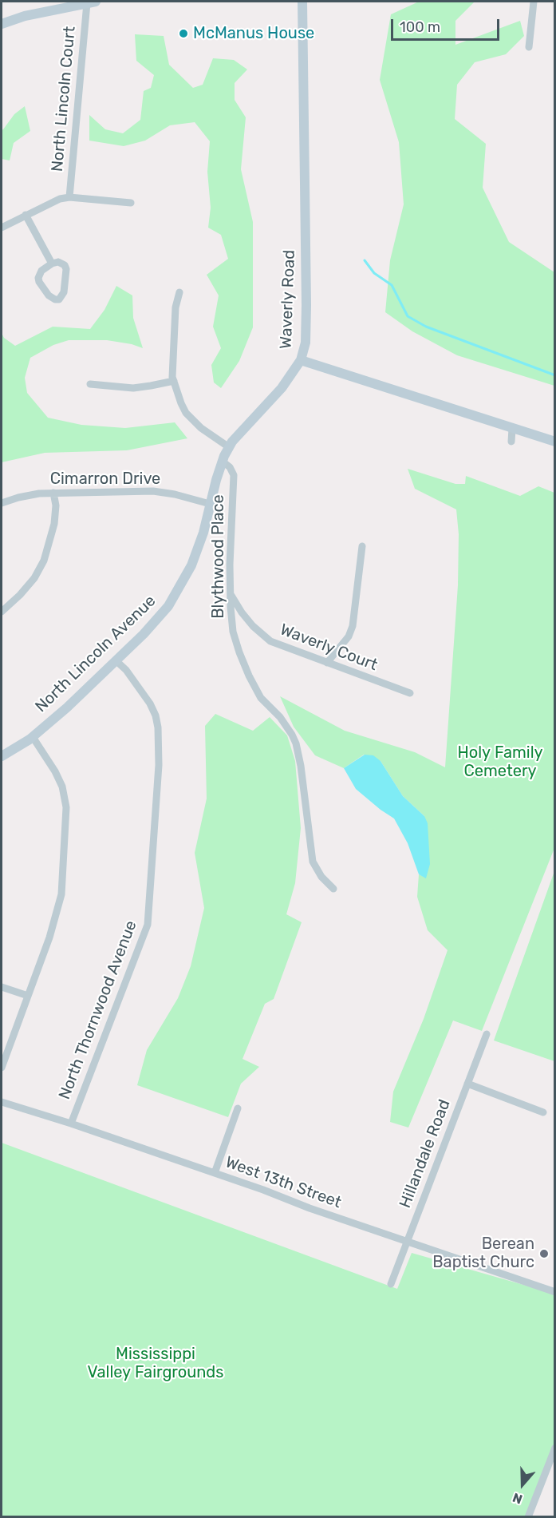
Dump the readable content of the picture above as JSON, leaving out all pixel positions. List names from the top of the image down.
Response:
{
  "streets": {
    "street": [
      "North Lincoln Court",
      "Waverly Road",
      "Cimarron Drive",
      "Blythwood Place",
      "Waverly Court",
      "North Lincoln Avenue",
      "North Thornwood Avenue",
      "Hillandale Road",
      "West 13th Street"
    ]
  },
  "crossings": [
    ["Waverly Road", "North Lincoln Avenue"],
    ["Cimarron Drive", "North Lincoln Avenue"],
    ["Blythwood Place", "Waverly Court"],
    ["Blythwood Place", "North Lincoln Avenue"],
    ["North Lincoln Avenue", "North Thornwood Avenue"],
    ["North Thornwood Avenue", "West 13th Street"],
    ["Hillandale Road", "West 13th Street"]
  ],
  "parks": ["Holy Family Cemetery", "Mississippi Valley Fairgrounds"],
  "places": ["McManus House", "Berean Baptist Churc"],
  "scale_bar": "100 m",
  "north": "bottom"
}
